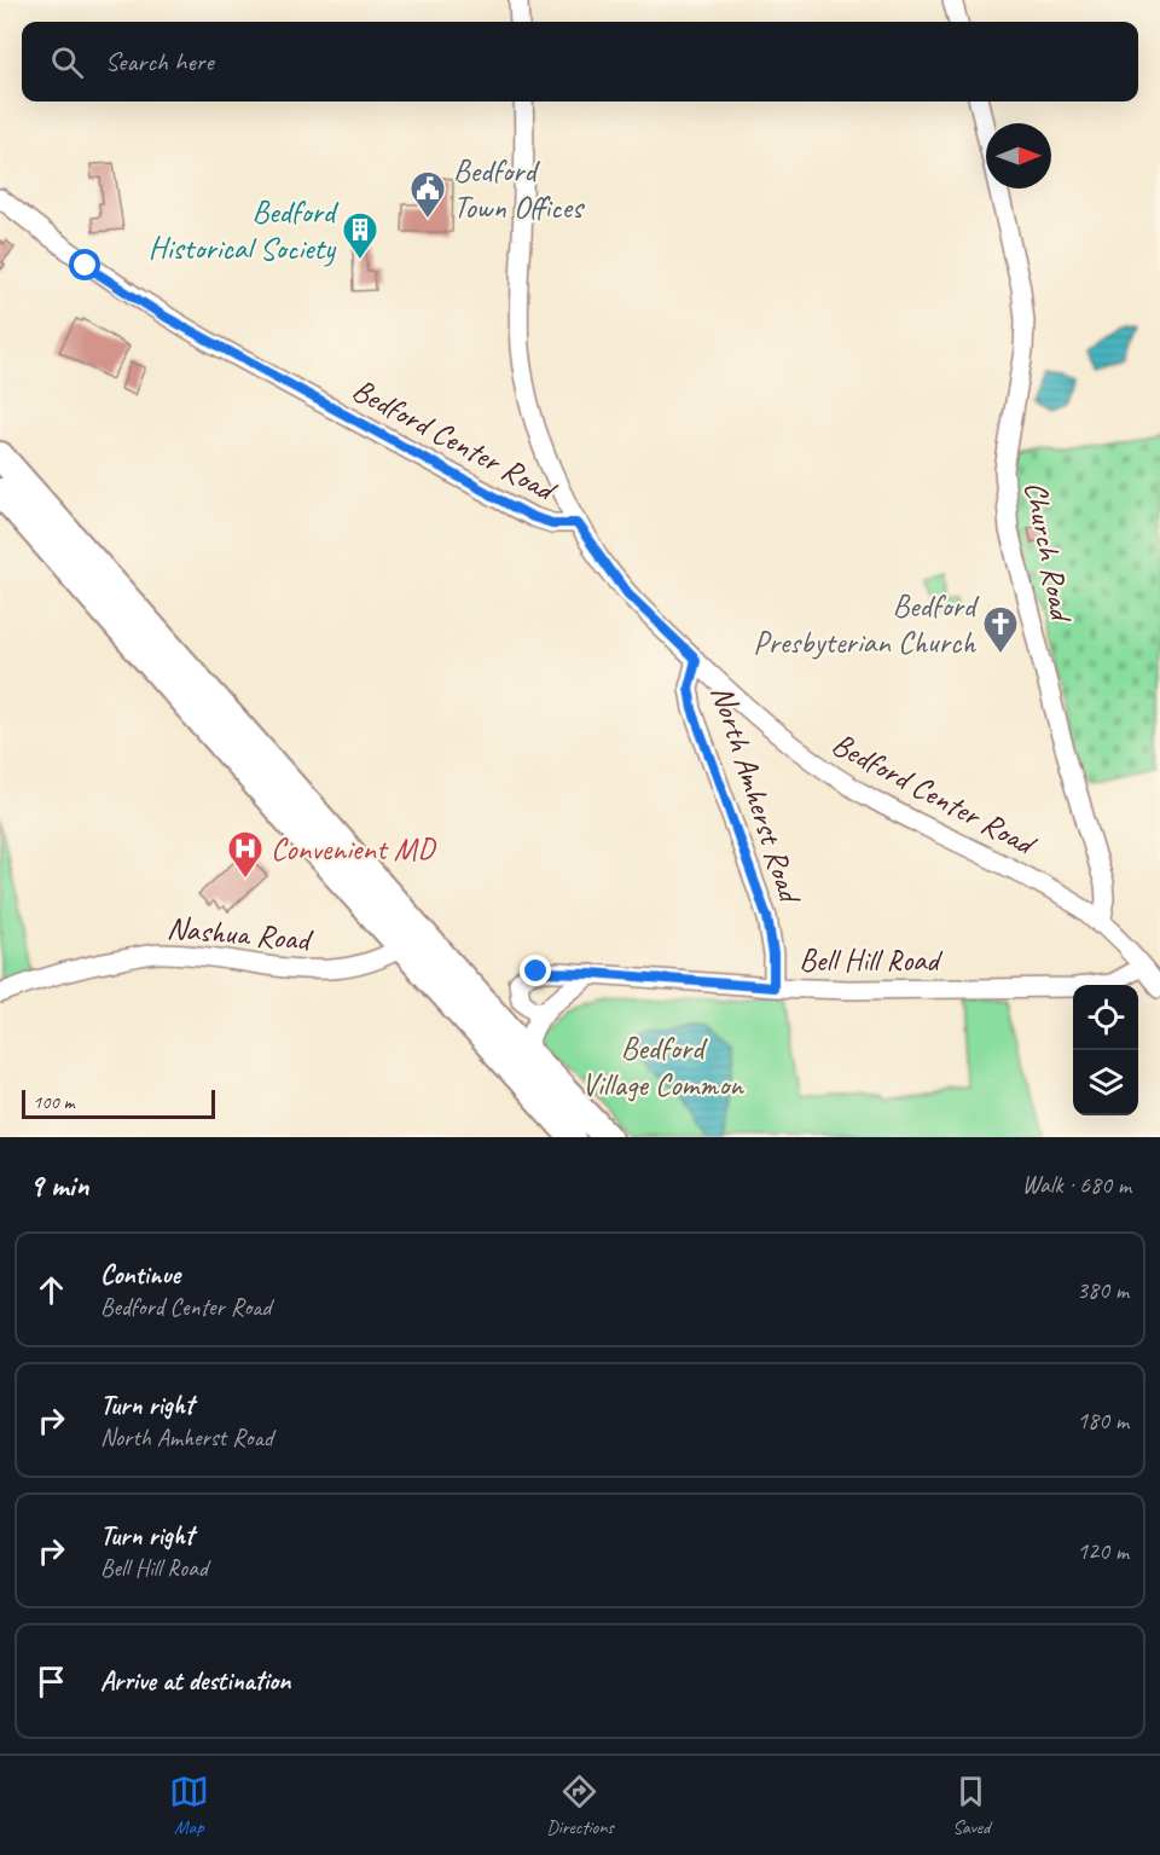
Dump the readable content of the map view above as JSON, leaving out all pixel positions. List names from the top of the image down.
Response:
{
  "streets": {
    "street": [
      "Bedford Center Road",
      "Church Road",
      "North Amherst Road",
      "Nashua Road",
      "Bell Hill Road"
    ]
  },
  "crossings": [
    ["Bedford Center Road", "Church Road"],
    ["Bedford Center Road", "North Amherst Road"],
    ["Bedford Center Road", "Bell Hill Road"],
    ["North Amherst Road", "Bell Hill Road"]
  ],
  "parks": ["Bedford Village Common"],
  "places": {
    "public building": ["Bedford Town Offices"],
    "building": ["Bedford Historical Society"],
    "church": ["Bedford Presbyterian Church"],
    "hospital": ["Convenient MD"]
  },
  "scale_bar": "100 m",
  "north": "right",
  "page": {
    "search": "Search here",
    "scale": "100 m",
    "heading": ["9 min", "Walk · 680 m"],
    "list": [
      ["Continue", "Bedford Center Road", "380 m"],
      ["Turn right", "North Amherst Road", "180 m"],
      ["Turn right", "Bell Hill Road", "120 m"],
      "Arrive at destination"
    ],
    "nav": ["Map", "Directions", "Saved"]
  }
}
